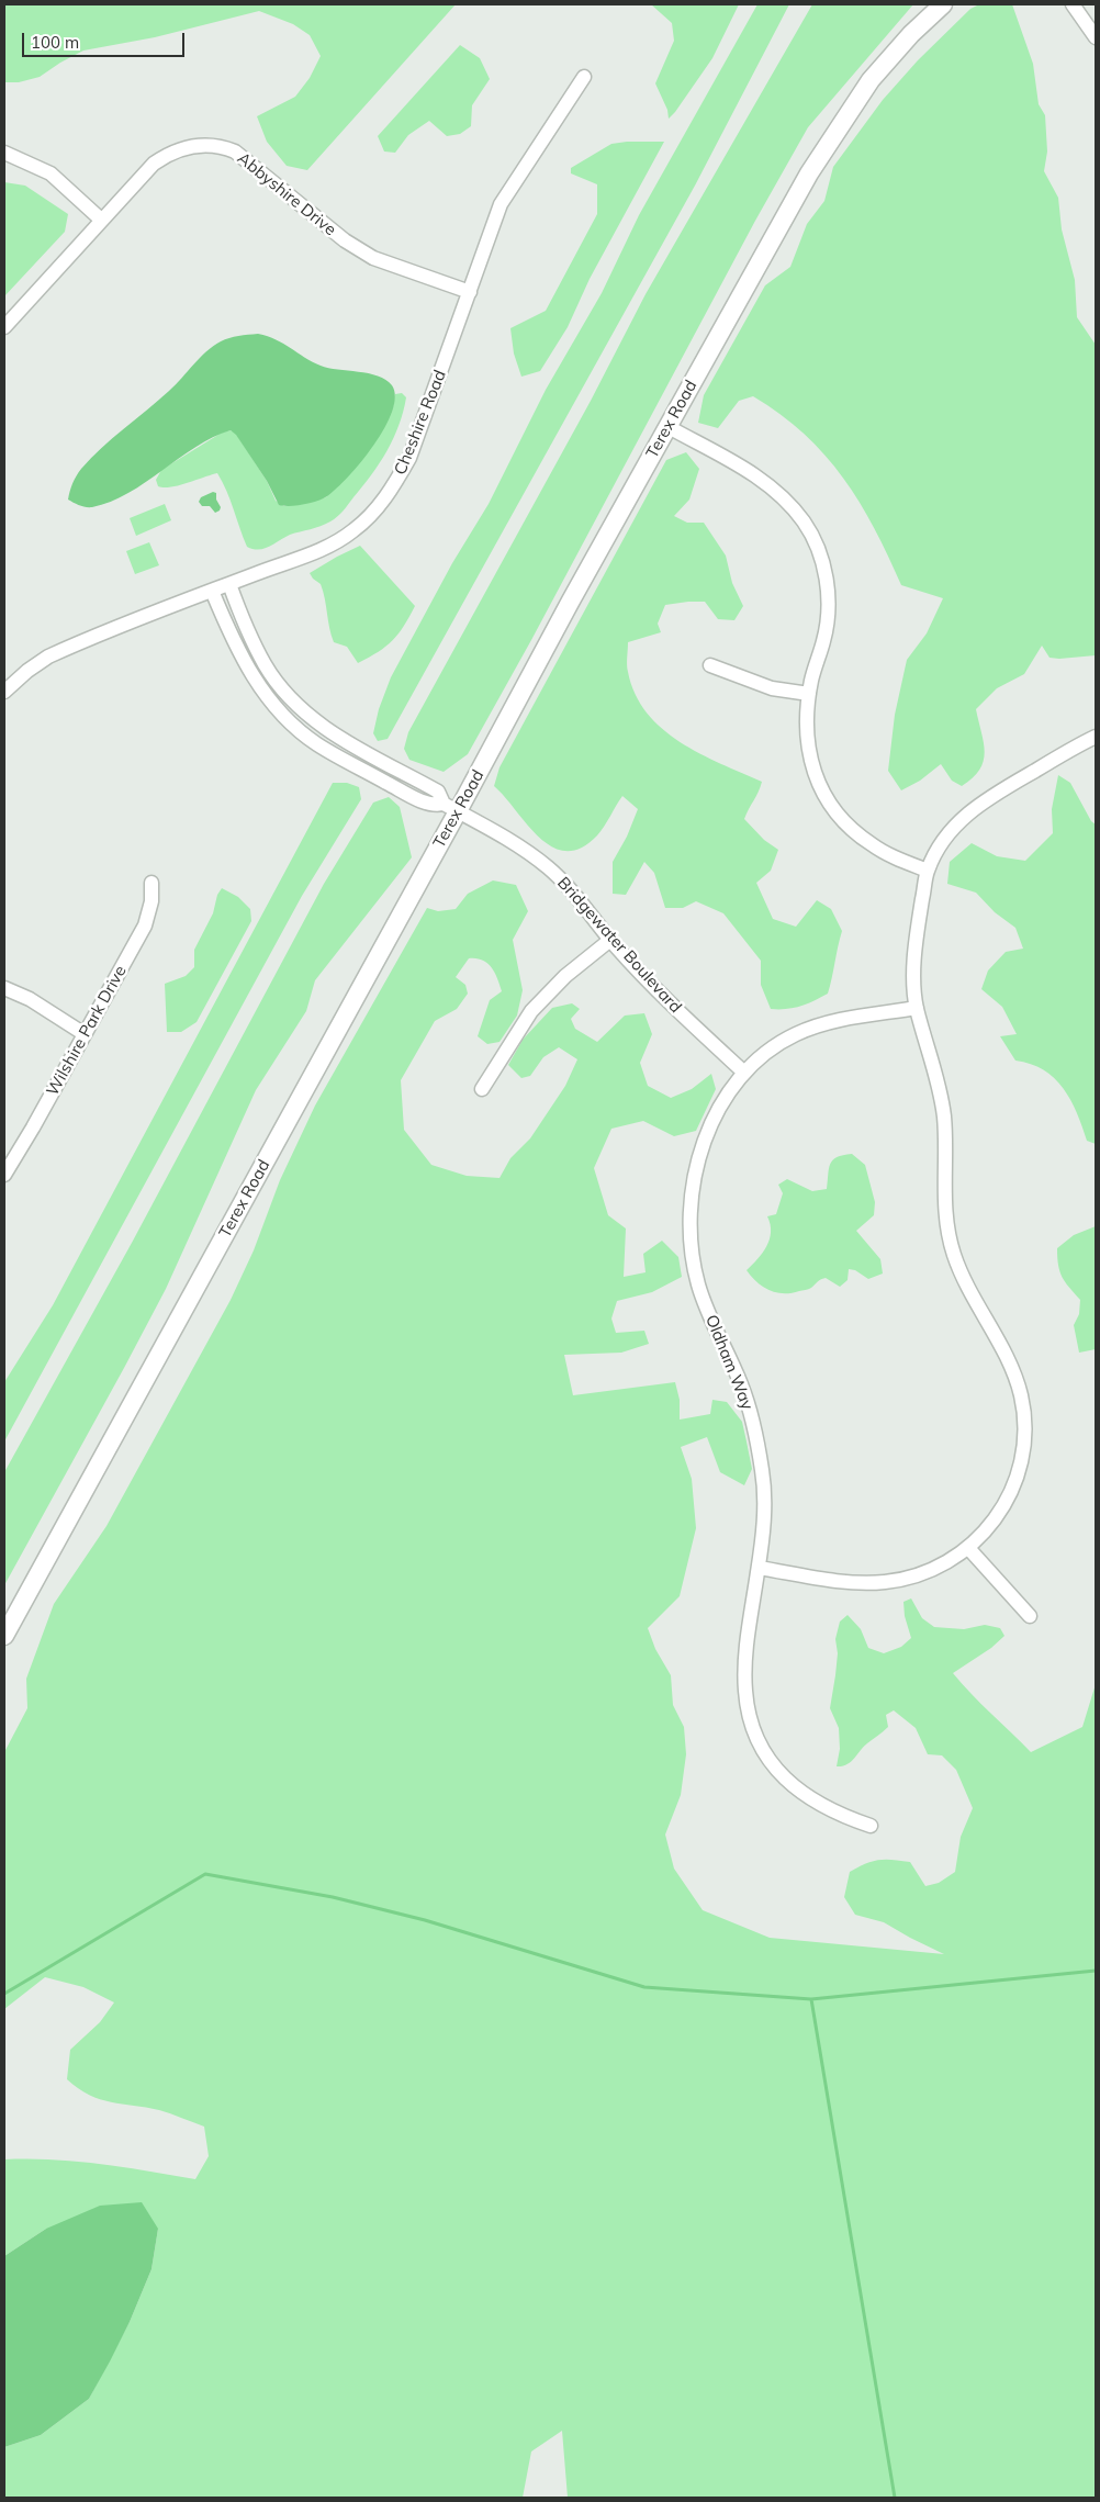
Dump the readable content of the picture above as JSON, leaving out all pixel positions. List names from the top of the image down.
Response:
{
  "streets": {
    "main road": ["Terex Road"],
    "street": [
      "Abbyshire Drive",
      "Cheshire Road",
      "Bridgewater Boulevard",
      "Wilshire Park Drive",
      "Oldham Way"
    ]
  },
  "crossings": [
    ["Abbyshire Drive", "Cheshire Road"],
    ["Terex Road", "Bridgewater Boulevard"],
    ["Bridgewater Boulevard", "Oldham Way"]
  ],
  "scale_bar": "100 m"
}
